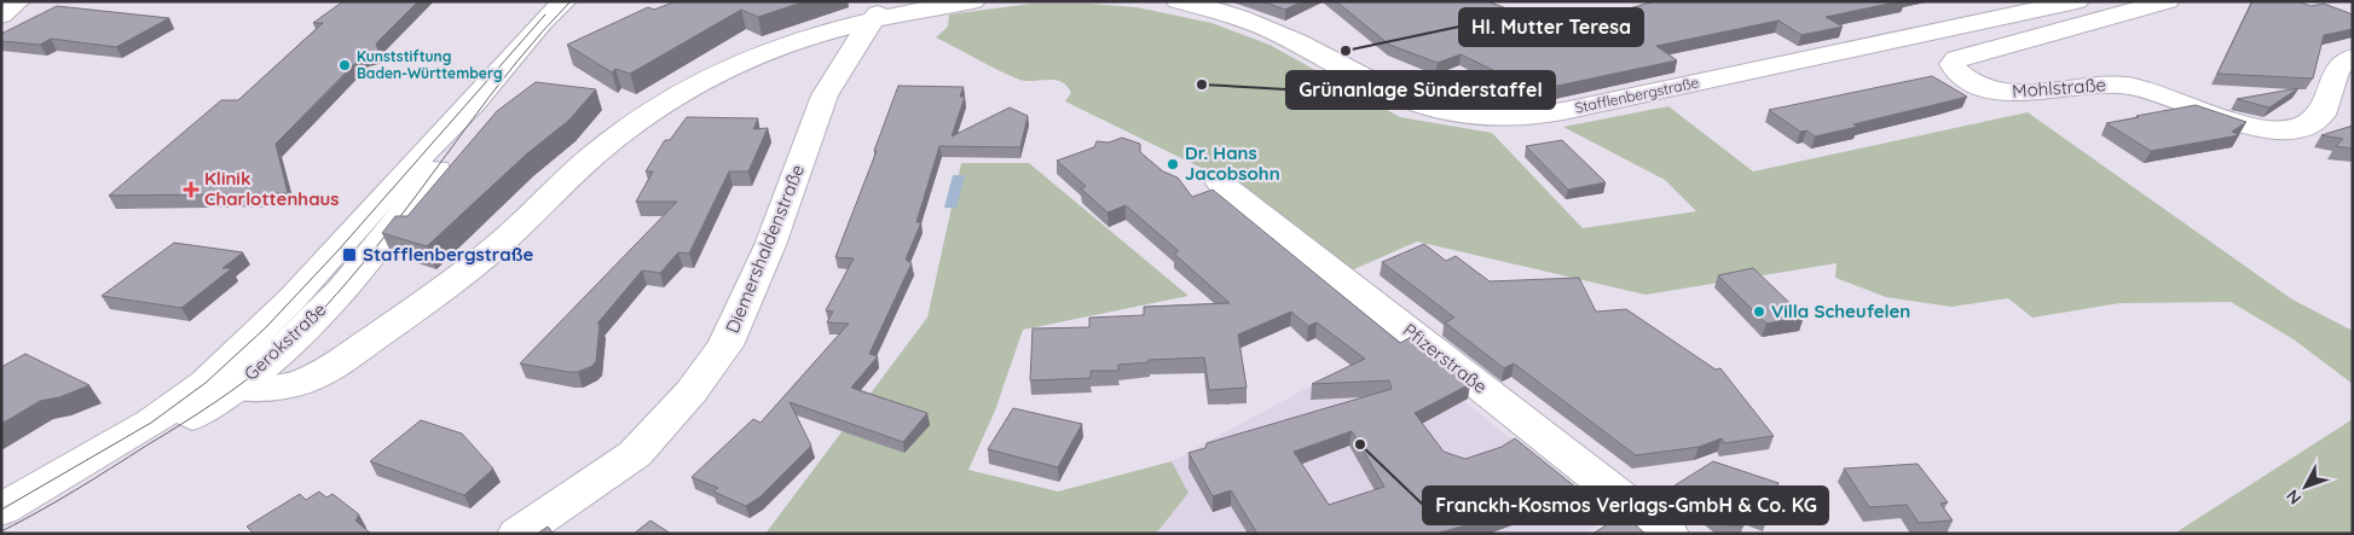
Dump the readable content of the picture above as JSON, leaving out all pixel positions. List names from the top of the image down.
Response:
{
  "streets": {
    "street": [
      "Mohlstraße",
      "Stafflenbergstraße",
      "Diemershaldenstraße",
      "Gerokstraße",
      "Pfizerstraße"
    ]
  },
  "places": {
    "other": [
      "Hl. Mutter Teresa",
      "Kunststiftung Baden-Württemberg",
      "Grünanlage Sünderstaffel",
      "Dr. Hans Jacobsohn",
      "Villa Scheufelen",
      "Franckh-Kosmos Verlags-GmbH & Co. KG"
    ],
    "health": ["Klinik Charlottenhaus"],
    "transit": ["Stafflenbergstraße"]
  },
  "north": "bottom left"
}
